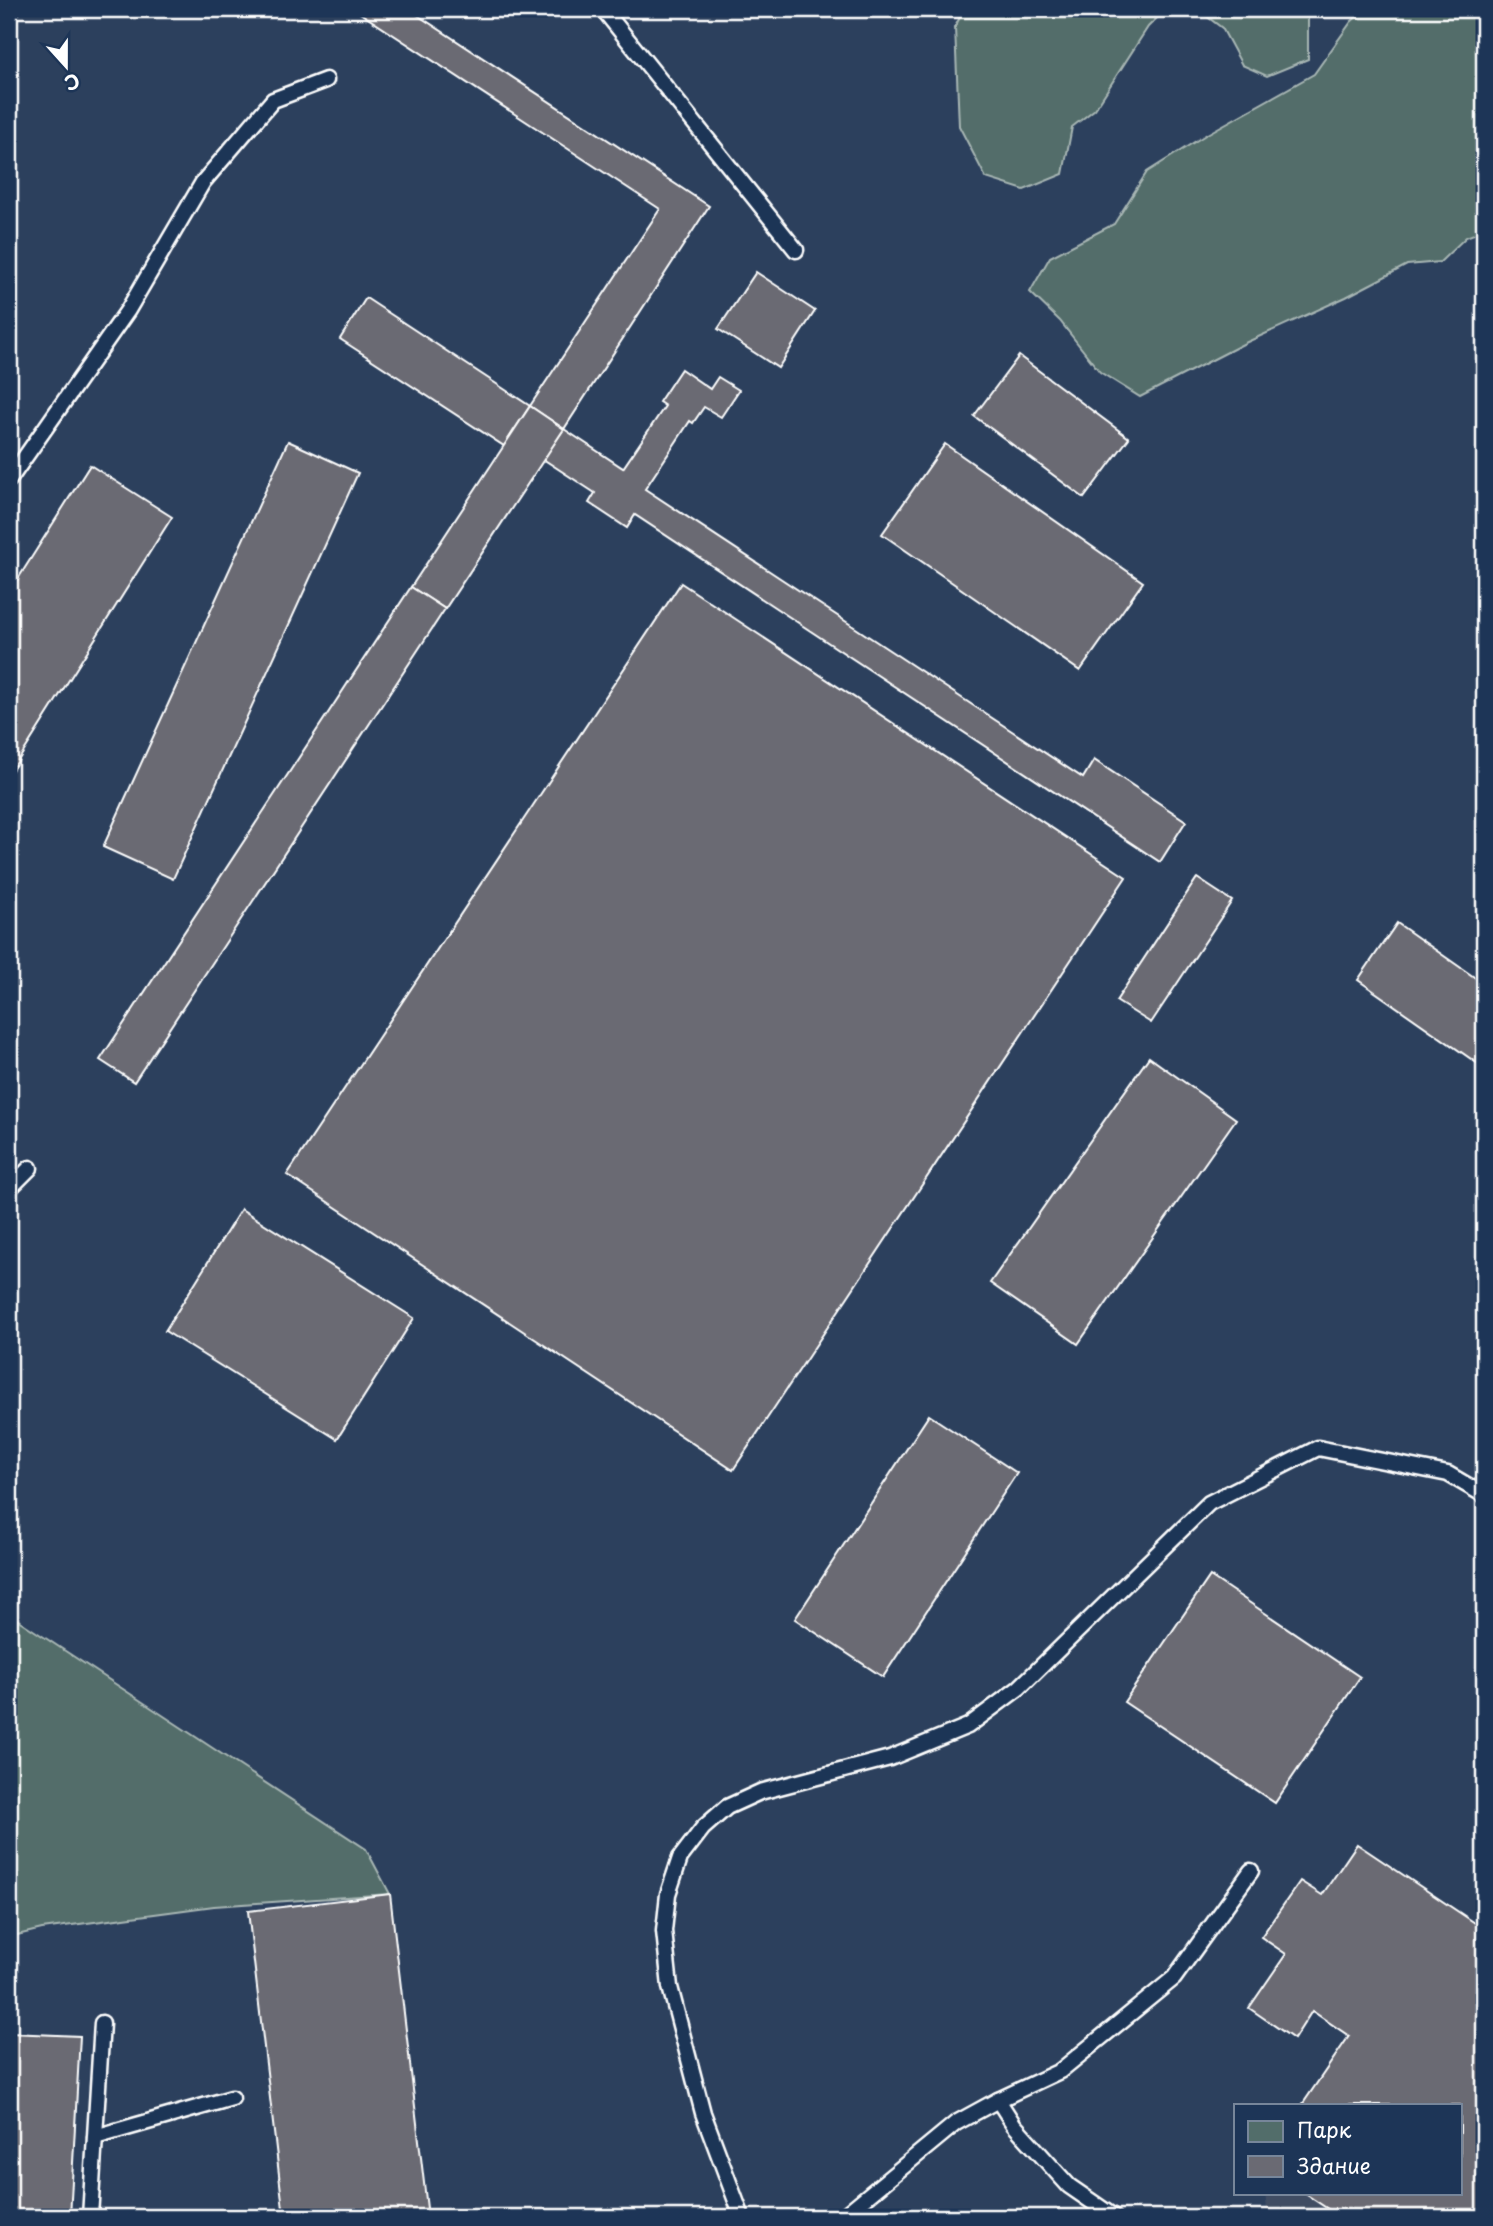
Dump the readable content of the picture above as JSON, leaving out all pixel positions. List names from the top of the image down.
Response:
{
  "legend": ["Парк", "Здание"],
  "north": "bottom"
}
